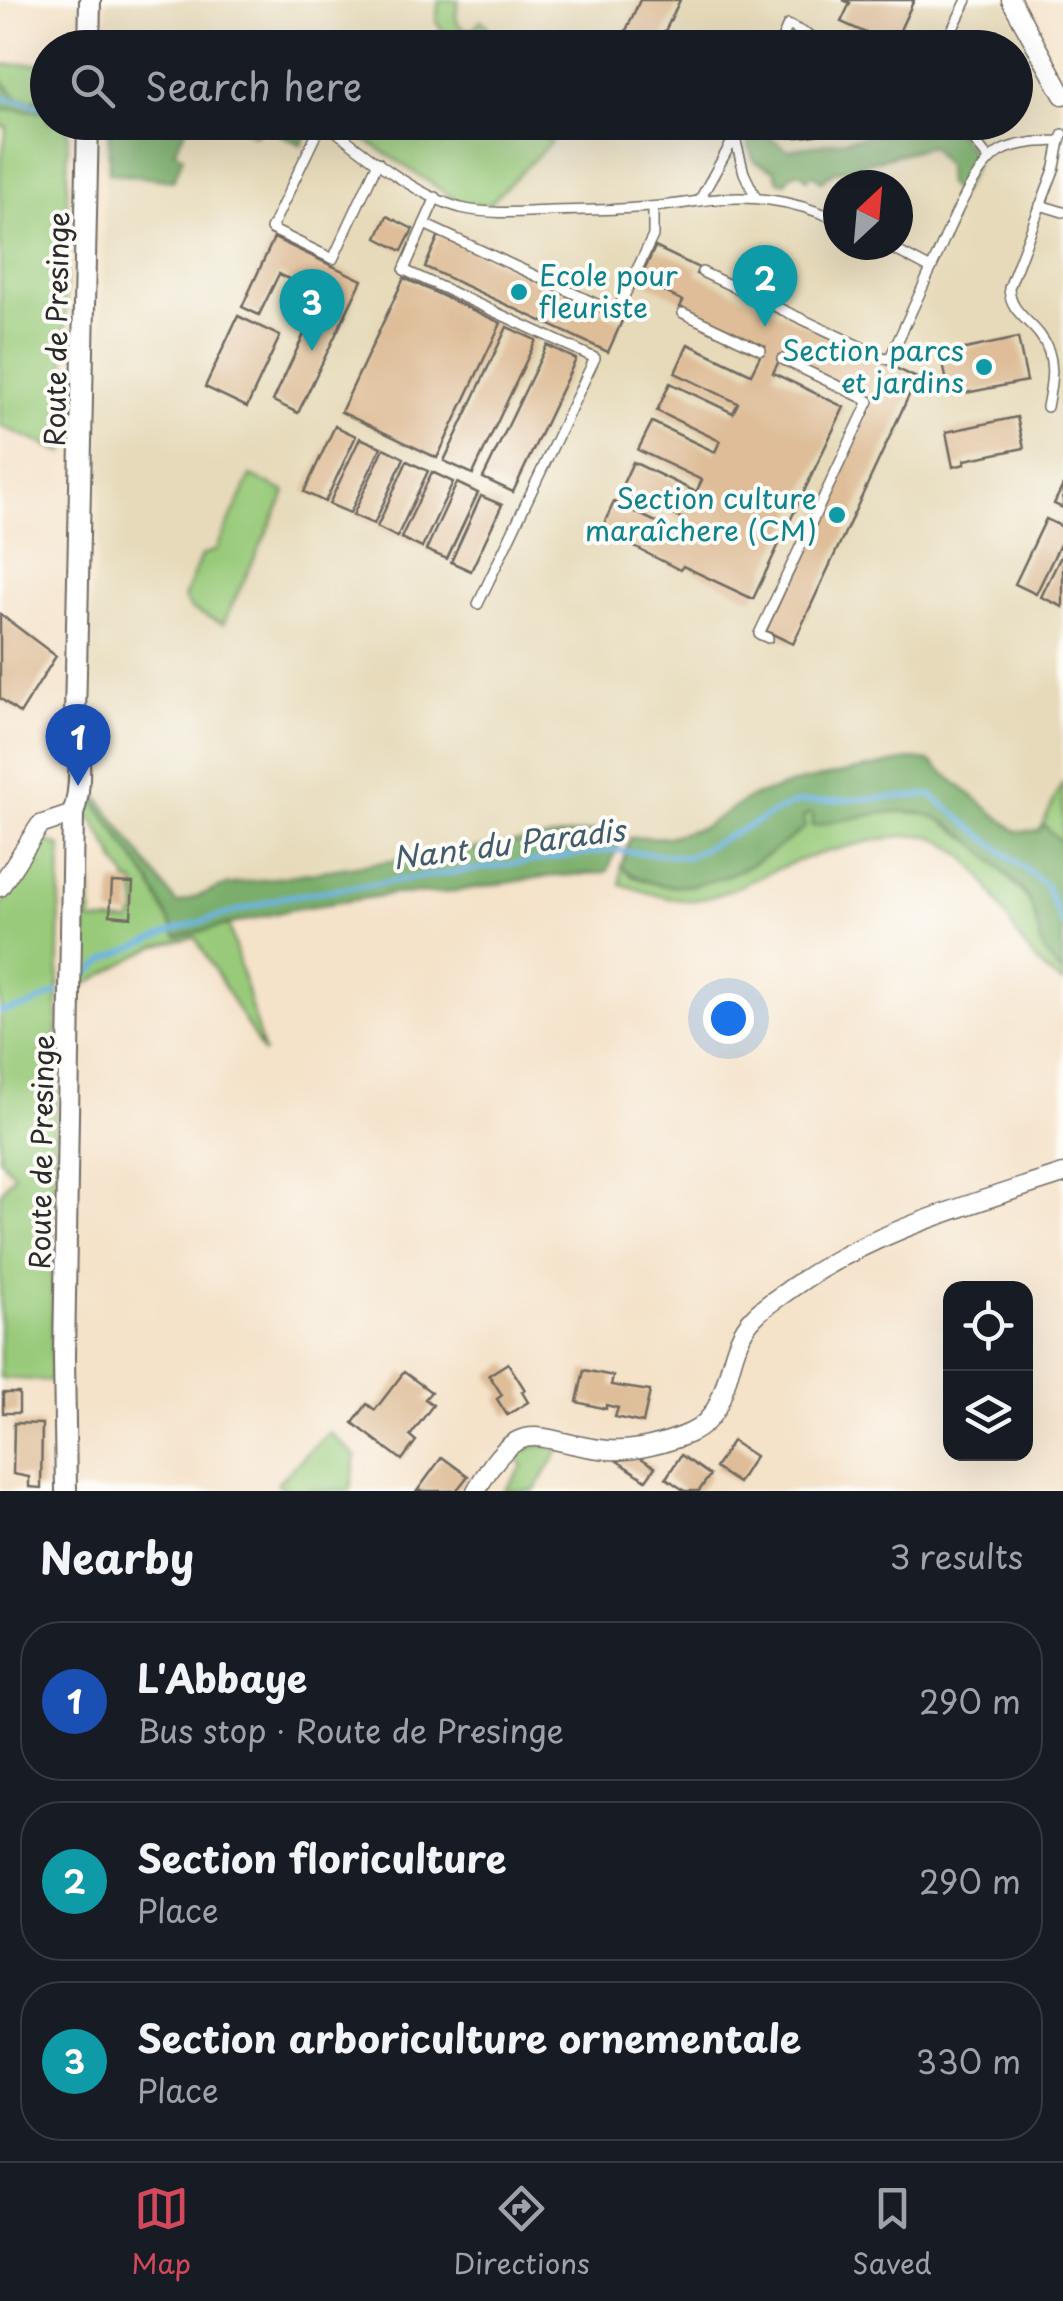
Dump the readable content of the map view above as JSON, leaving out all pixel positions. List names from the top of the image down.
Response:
{
  "streets": {
    "street": ["Route de Presinge"]
  },
  "water": ["Nant du Paradis"],
  "places": ["Ecole pour fleuriste", "Section parcs et jardins", "Section culture maraîchere (CM)"],
  "north": "top right",
  "page": {
    "search": "Search here",
    "pins": ["2", "3", "1"],
    "heading": ["Nearby", "3 results"],
    "list": [
      {
        "mark": "1",
        "name": "L'Abbaye",
        "note": "Bus stop · Route de Presinge",
        "value": "290 m"
      },
      {
        "mark": "2",
        "name": "Section floriculture",
        "note": "Place",
        "value": "290 m"
      },
      {
        "mark": "3",
        "name": "Section arboriculture ornementale",
        "note": "Place",
        "value": "330 m"
      }
    ],
    "nav": ["Map", "Directions", "Saved"]
  }
}
